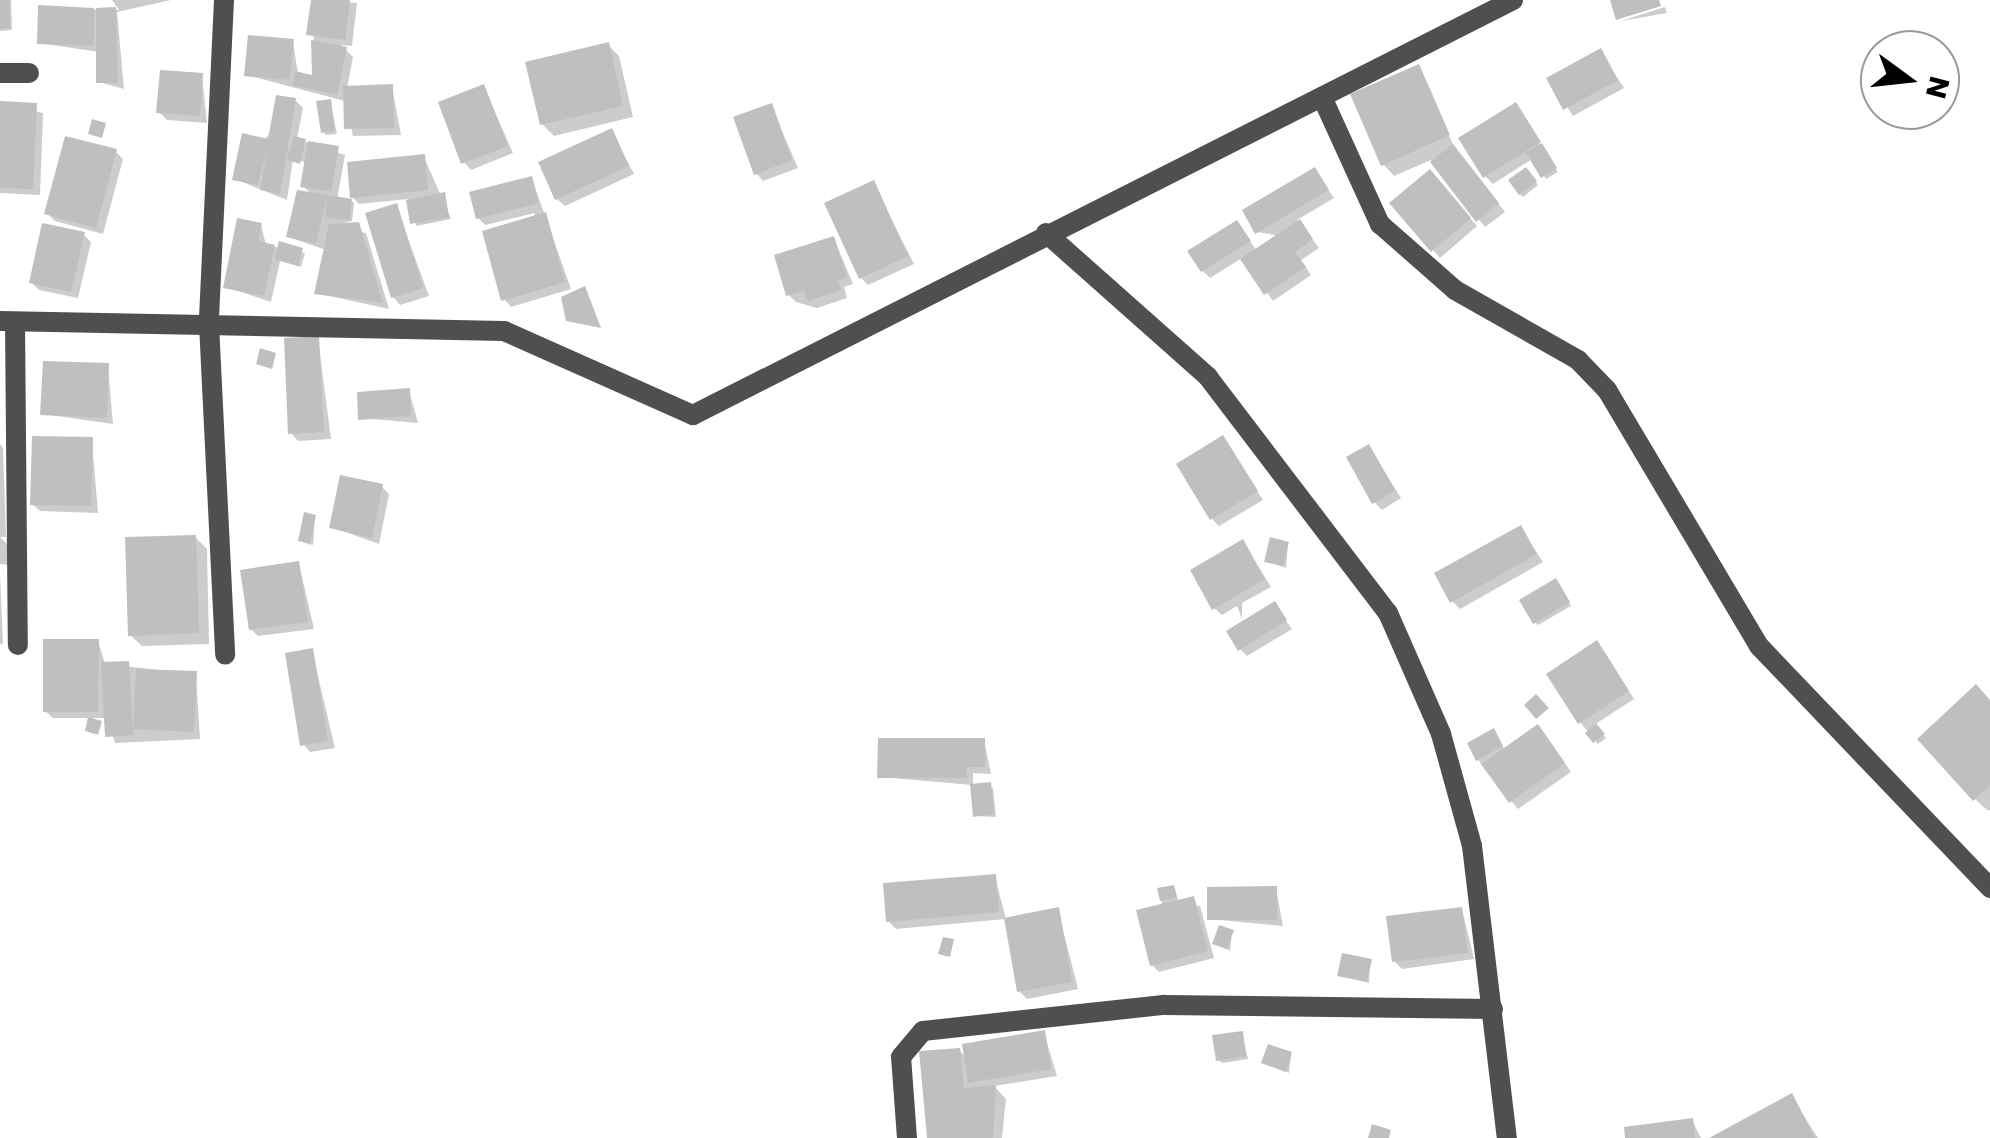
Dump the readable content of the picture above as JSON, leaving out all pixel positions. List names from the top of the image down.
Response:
{
  "north": "right"
}
